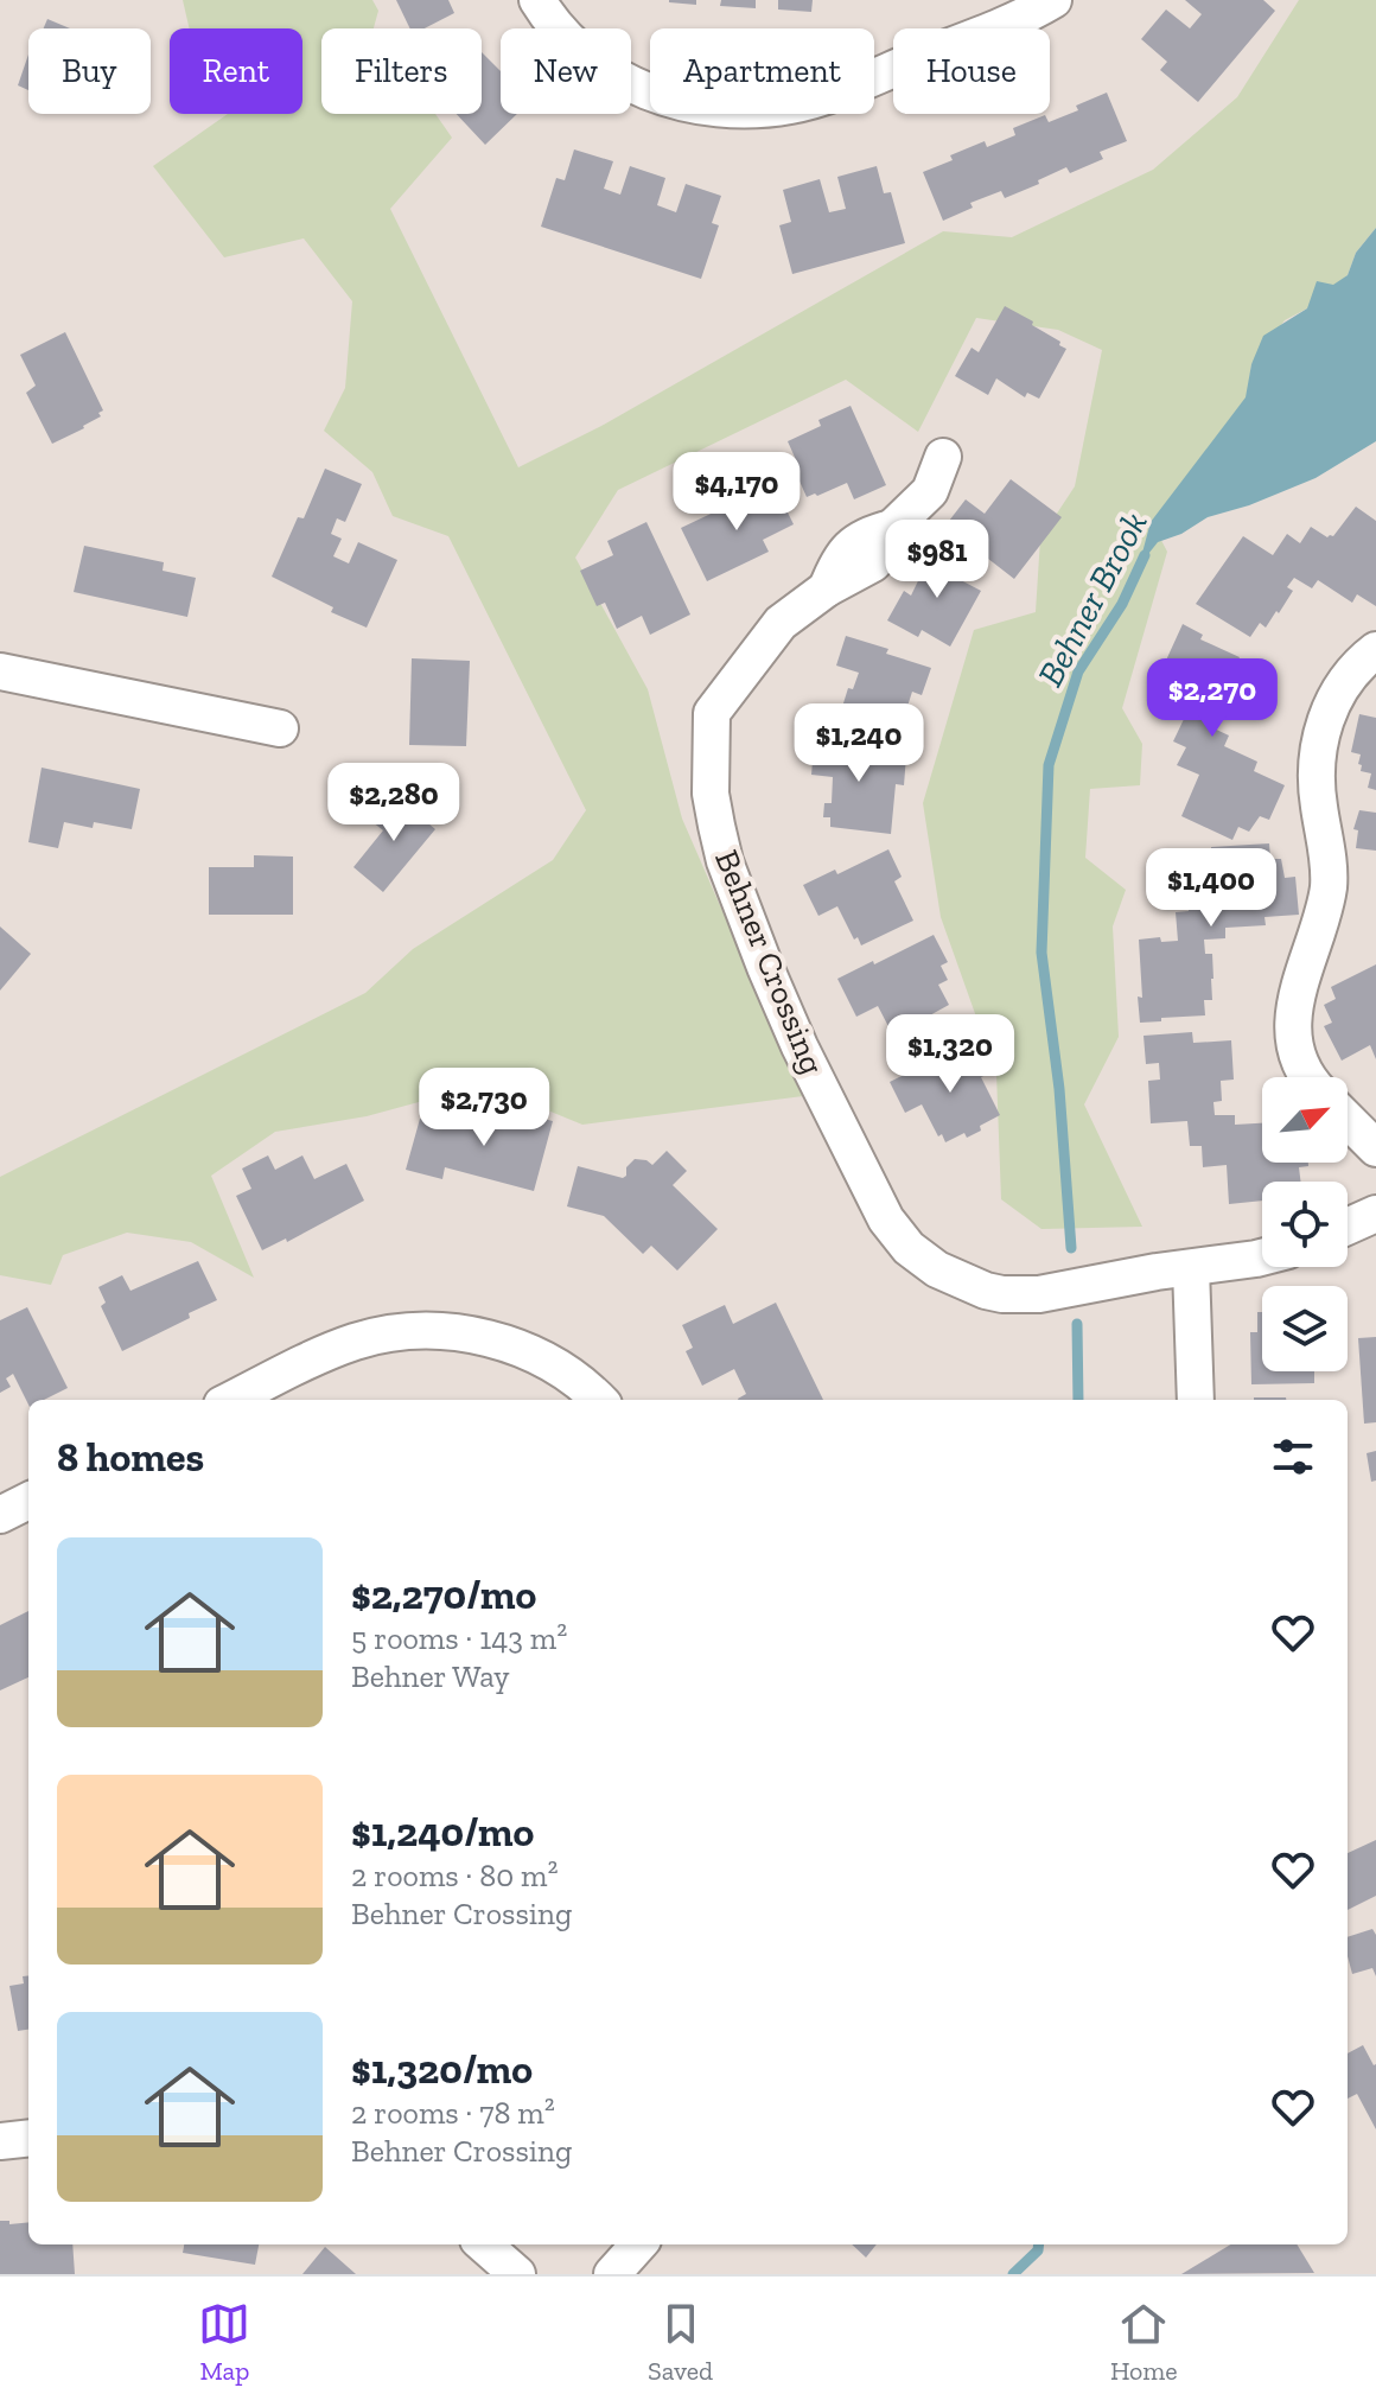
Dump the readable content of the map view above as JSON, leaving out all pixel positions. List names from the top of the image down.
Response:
{
  "streets": {
    "street": ["Behner Crossing"]
  },
  "water": ["Behner Brook"],
  "north": "top right",
  "page": {
    "chip": [
      "Buy",
      "Rent",
      "Filters",
      "New",
      "Apartment",
      "House"
    ],
    "price": [
      "$4,170",
      "$981",
      "$2,270",
      "$1,240",
      "$2,280",
      "$1,400",
      "$1,320",
      "$2,730"
    ],
    "heading": "8 homes",
    "list": [
      {
        "name": "$2,270/mo",
        "note": "5 rooms · 143 m² · Behner Way"
      },
      {
        "name": "$1,240/mo",
        "note": "2 rooms · 80 m² · Behner Crossing"
      },
      {
        "name": "$1,320/mo",
        "note": "2 rooms · 78 m² · Behner Crossing"
      }
    ],
    "tabs": ["Map", "Saved", "Home"]
  }
}
